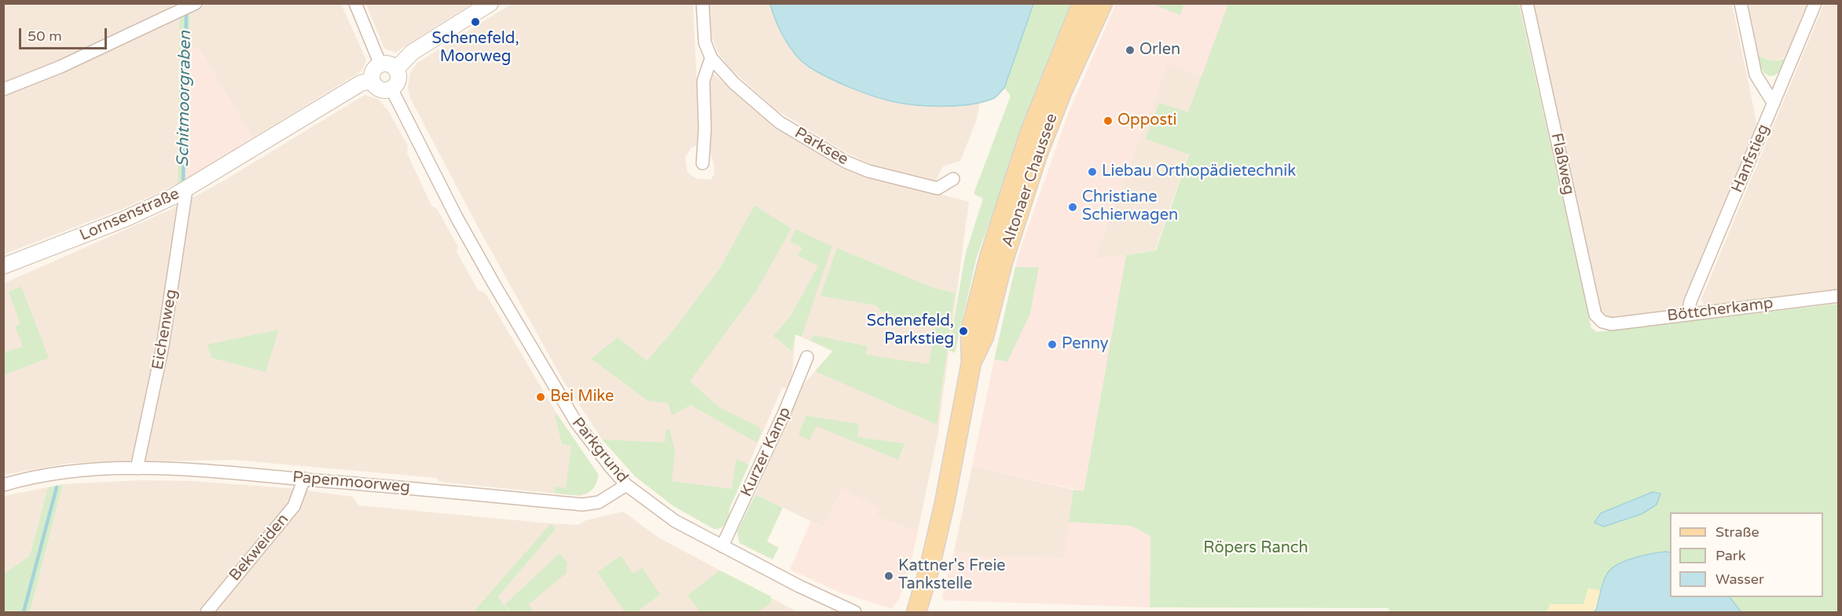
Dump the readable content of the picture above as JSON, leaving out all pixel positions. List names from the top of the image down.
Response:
{
  "streets": {
    "main road": ["Altonaer Chaussee"],
    "street": [
      "Parksee",
      "Hanfstieg",
      "Flaßweg",
      "Lornsenstraße",
      "Böttcherkamp",
      "Eichenweg",
      "Parkgrund",
      "Kurzer Kamp",
      "Papenmoorweg",
      "Bekweiden"
    ]
  },
  "crossings": [
    ["Hanfstieg", "Böttcherkamp"],
    ["Flaßweg", "Böttcherkamp"],
    ["Lornsenstraße", "Eichenweg"],
    ["Lornsenstraße", "Parkgrund"],
    ["Eichenweg", "Papenmoorweg"],
    ["Parkgrund", "Kurzer Kamp"],
    ["Parkgrund", "Papenmoorweg"],
    ["Papenmoorweg", "Bekweiden"]
  ],
  "water": ["Schitmoorgraben"],
  "parks": ["Röpers Ranch"],
  "places": [
    "Schenefeld, Moorweg",
    "Orlen",
    "Opposti",
    "Liebau Orthopädietechnik",
    "Christiane Schierwagen",
    "Schenefeld, Parkstieg",
    "Penny",
    "Bei Mike",
    "Kattner's Freie Tankstelle"
  ],
  "legend": ["Straße", "Park", "Wasser"],
  "scale_bar": "50 m"
}
